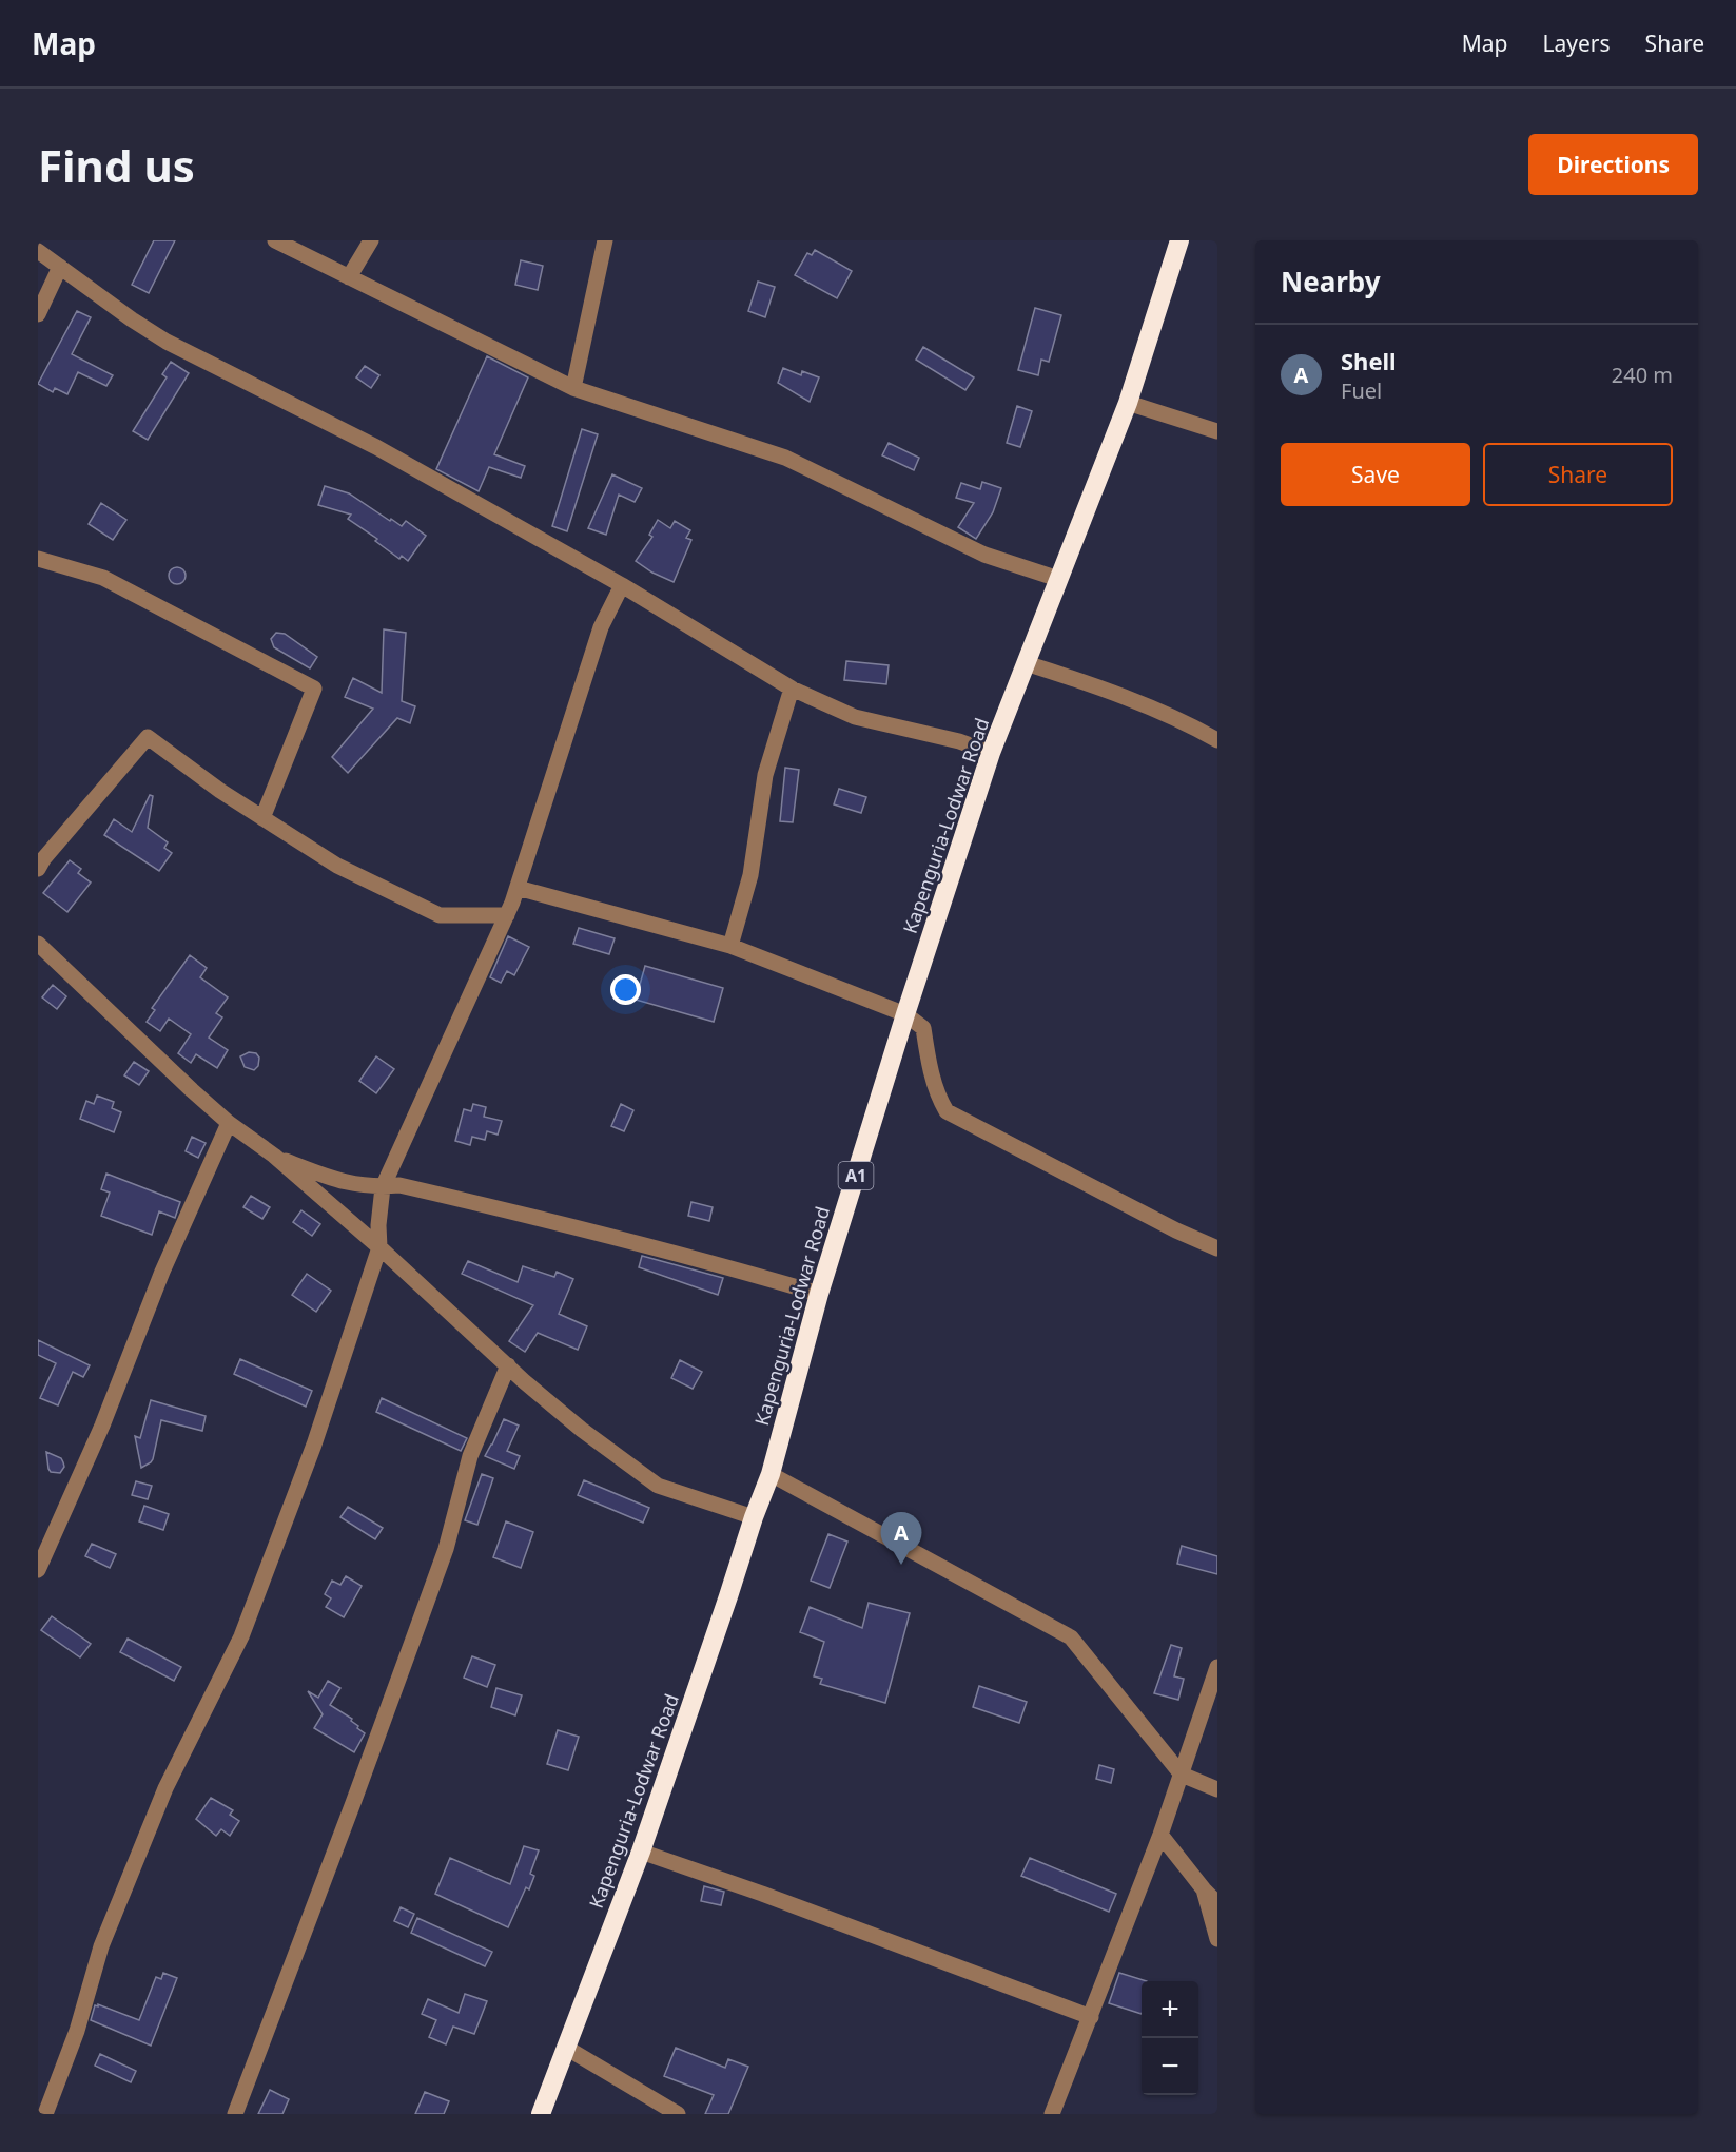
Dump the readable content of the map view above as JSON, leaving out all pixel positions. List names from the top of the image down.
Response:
{
  "streets": {
    "highway": ["Kapenguria-Lodwar Road", "A1"]
  },
  "page": {
    "header": "Map",
    "nav": ["Map", "Layers", "Share"],
    "buttons": [
      "Directions",
      ["Save", "Share"]
    ],
    "title": "Find us",
    "heading": "Nearby",
    "list": [
      {
        "mark": "A",
        "name": "Shell",
        "note": "Fuel",
        "value": "240 m"
      }
    ],
    "pins": "A",
    "map_buttons": ["+", "−"]
  }
}
